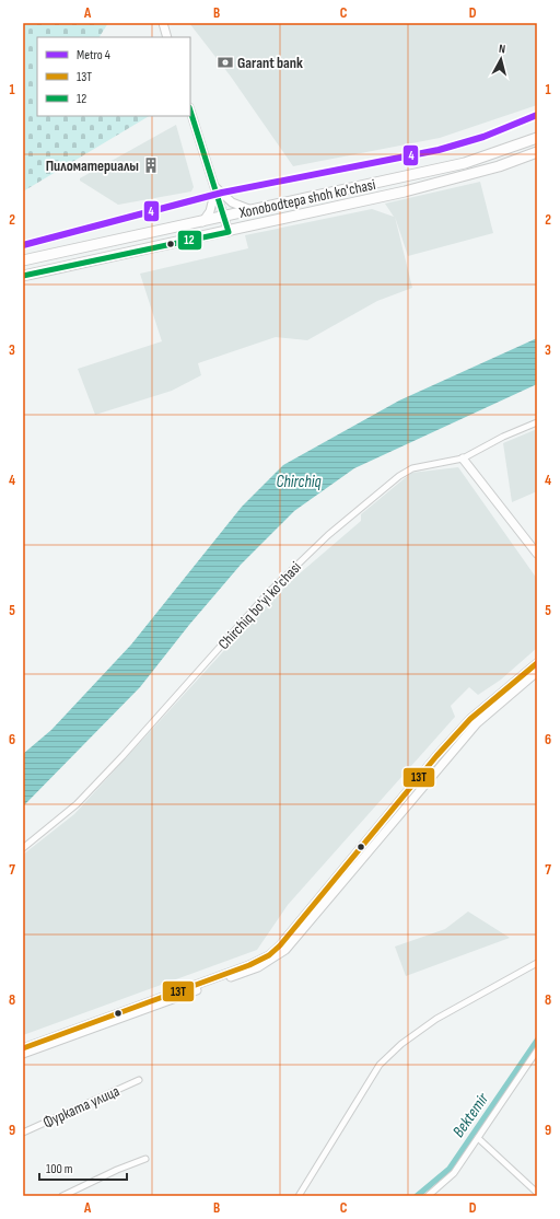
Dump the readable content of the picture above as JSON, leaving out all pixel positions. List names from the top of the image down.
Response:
{
  "streets": {
    "highway": ["Xonobodtepa shoh ko'chasi"],
    "street": ["Chirchiq bo'yi ko'chasi", "Фурката улица"]
  },
  "water": ["Chirchiq", "Bektemir"],
  "places": {
    "bank": ["Garant bank"],
    "building": ["Пиломатериалы"]
  },
  "lines": ["transit line 12", "metro line 4", "transit line 13Т"],
  "legend": ["Metro 4", "13Т", "12"],
  "scale_bar": "100 m",
  "north": "top",
  "grid": {
    "columns": [
      "A",
      "B",
      "C",
      "D"
    ],
    "rows": [
      "1",
      "2",
      "3",
      "4",
      "5",
      "6",
      "7",
      "8",
      "9"
    ]
  }
}
